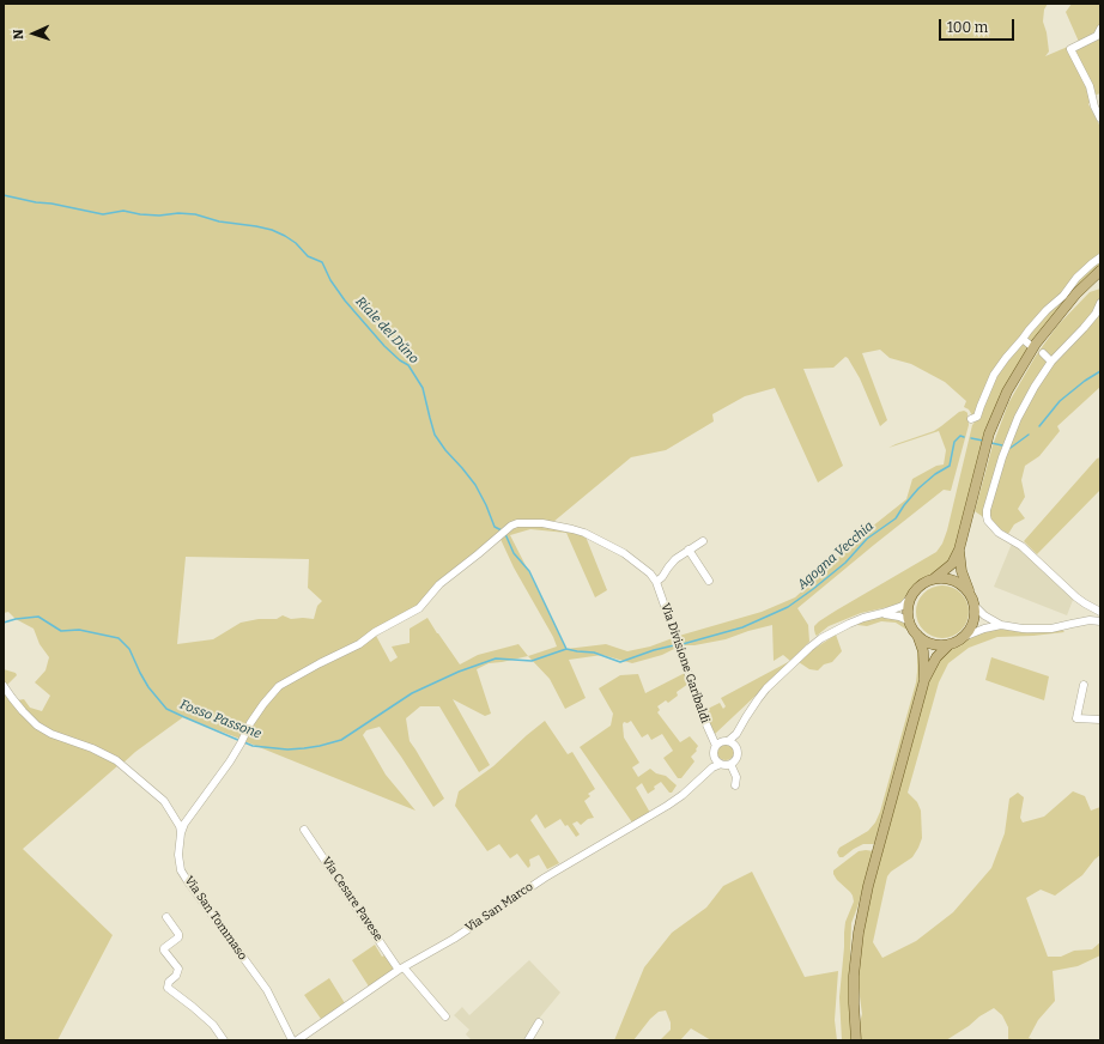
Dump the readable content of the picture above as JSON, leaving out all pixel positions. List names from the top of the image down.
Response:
{
  "streets": {
    "street": [
      "Via Divisione Garibaldi",
      "Via Cesare Pavese",
      "Via San Marco",
      "Via San Tommaso"
    ]
  },
  "crossings": [
    ["Via Divisione Garibaldi", "Via San Marco"],
    ["Via Divisione Garibaldi", "Via San Tommaso"],
    ["Via Cesare Pavese", "Via San Marco"]
  ],
  "water": ["Riale del Dűno", "Agogna Vecchia", "Fosso Passone"],
  "scale_bar": "100 m",
  "north": "left"
}
